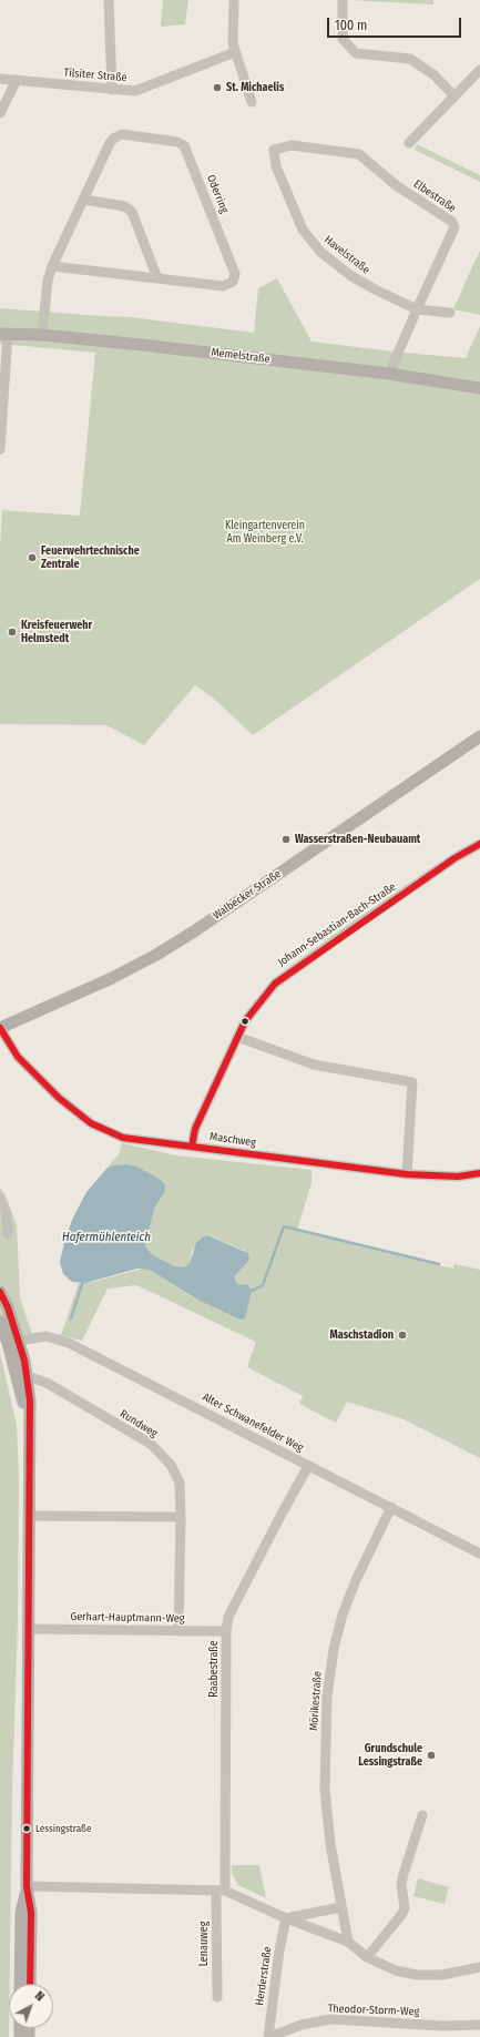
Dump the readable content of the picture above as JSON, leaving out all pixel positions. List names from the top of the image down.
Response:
{
  "streets": {
    "main road": ["Memelstraße", "Walbecker Straße"],
    "street": [
      "Tilsiter Straße",
      "Oderring",
      "Elbestraße",
      "Havelstraße",
      "Johann-Sebastian-Bach-Straße",
      "Maschweg",
      "Alter Schwanefelder Weg",
      "Rundweg",
      "Gerhart-Hauptmann-Weg",
      "Raabestraße",
      "Mörikestraße",
      "Lenauweg",
      "Herderstraße",
      "Theodor-Storm-Weg"
    ]
  },
  "crossings": [
    ["Oderring", "Memelstraße"],
    ["Elbestraße", "Havelstraße"],
    ["Elbestraße", "Memelstraße"],
    ["Walbecker Straße", "Maschweg"],
    ["Johann-Sebastian-Bach-Straße", "Maschweg"],
    ["Alter Schwanefelder Weg", "Raabestraße"],
    ["Alter Schwanefelder Weg", "Mörikestraße"],
    ["Rundweg", "Gerhart-Hauptmann-Weg"],
    ["Gerhart-Hauptmann-Weg", "Raabestraße"],
    ["Raabestraße", "Lenauweg"],
    ["Herderstraße", "Theodor-Storm-Weg"]
  ],
  "water": ["Hafermühlenteich"],
  "parks": ["Kleingartenverein Am Weinberg e.V."],
  "places": [
    "St. Michaelis",
    "Feuerwehrtechnische Zentrale",
    "Kreisfeuerwehr Helmstedt",
    "Wasserstraßen-Neubauamt",
    "Maschstadion",
    "Grundschule Lessingstraße",
    "Lessingstraße"
  ],
  "scale_bar": "100 m",
  "north": "top right"
}
